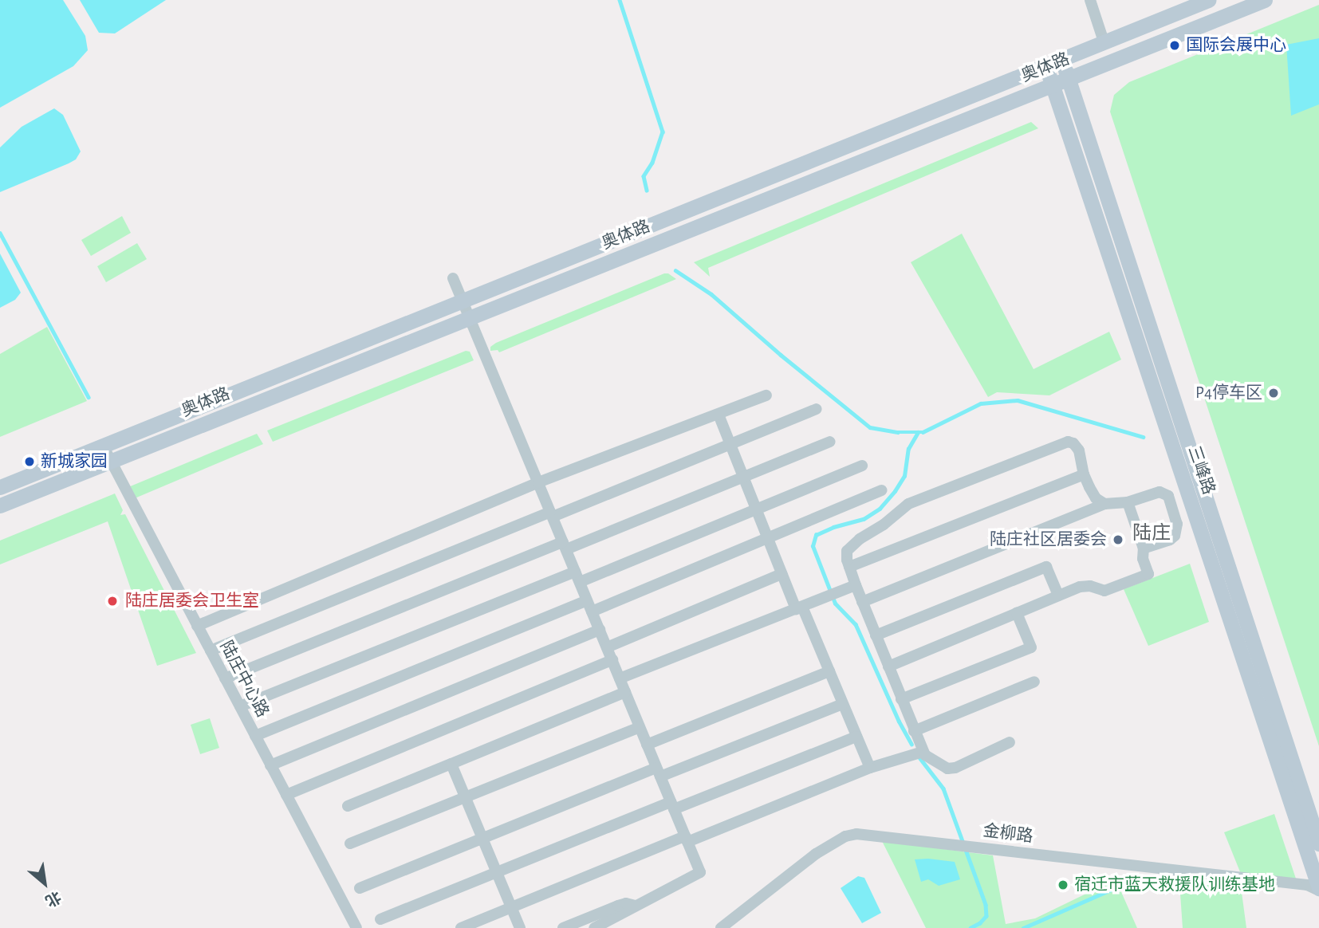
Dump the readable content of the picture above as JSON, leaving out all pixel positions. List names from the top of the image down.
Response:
{
  "streets": {
    "main road": ["奥体路", "三峰路"],
    "street": ["陆庄中心路", "金柳路"]
  },
  "crossings": [
    ["奥体路", "三峰路"],
    ["奥体路", "陆庄中心路"],
    ["三峰路", "金柳路"]
  ],
  "districts": ["陆庄"],
  "places": [
    "国际会展中心",
    "P4停车区",
    "新城家园",
    "陆庄社区居委会",
    "陆庄居委会卫生室",
    "宿迁市蓝天救援队训练基地"
  ],
  "north": "bottom right"
}
